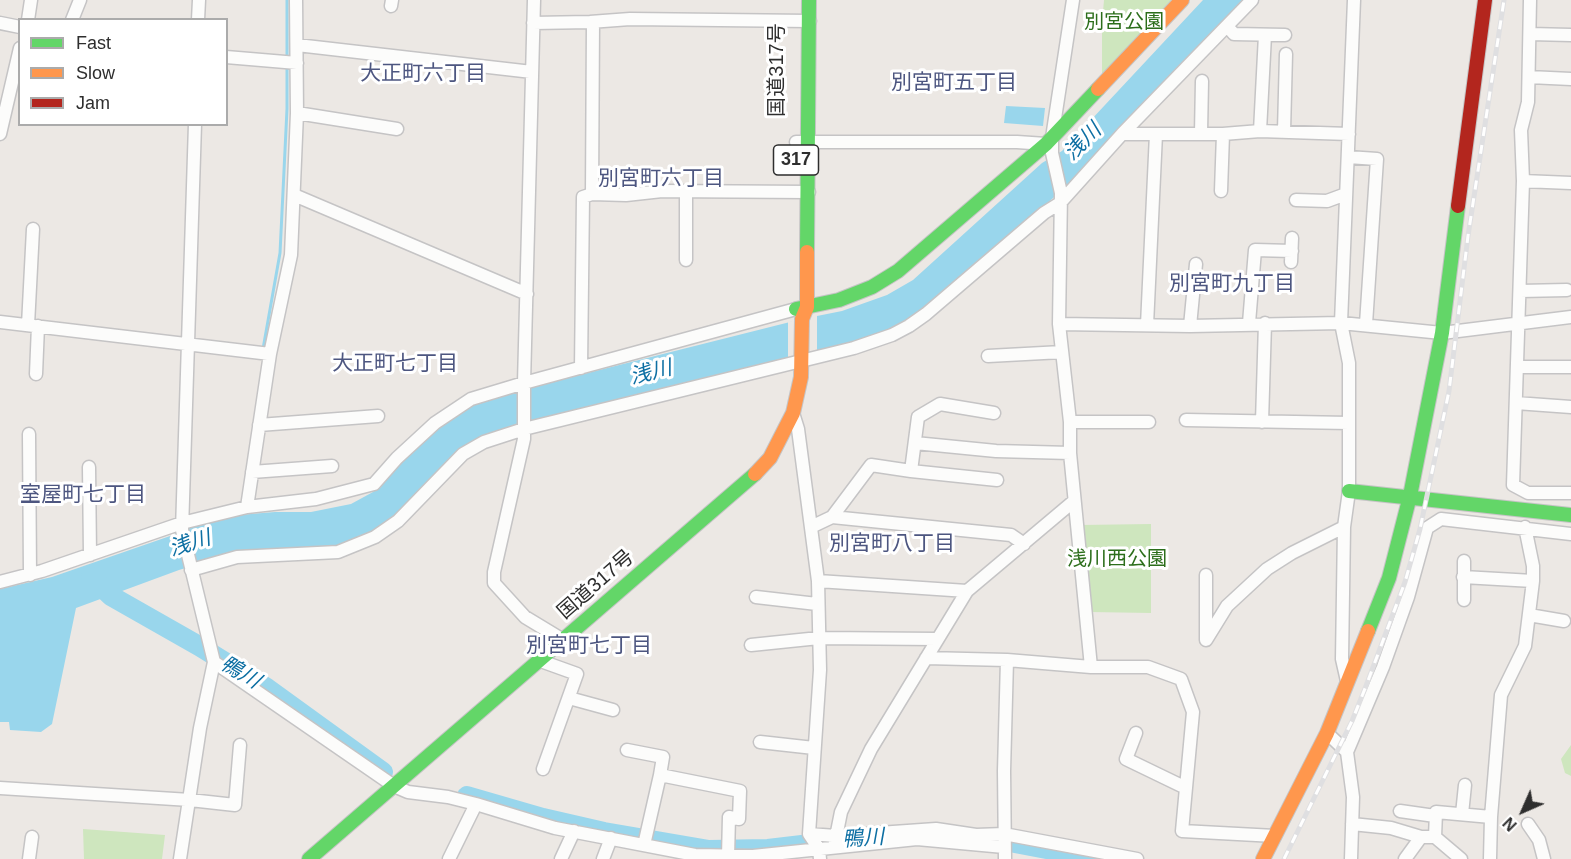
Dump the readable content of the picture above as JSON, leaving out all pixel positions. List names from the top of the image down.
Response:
{
  "streets": {
    "main road": ["国道317号", "317"]
  },
  "districts": [
    "大正町六丁目",
    "別宮町五丁目",
    "別宮町六丁目",
    "別宮町九丁目",
    "大正町七丁目",
    "室屋町七丁目",
    "別宮町八丁目",
    "別宮町七丁目"
  ],
  "water": ["浅川", "鴨川"],
  "parks": ["別宮公園", "浅川西公園"],
  "legend": ["Fast", "Slow", "Jam"],
  "north": "bottom left"
}
